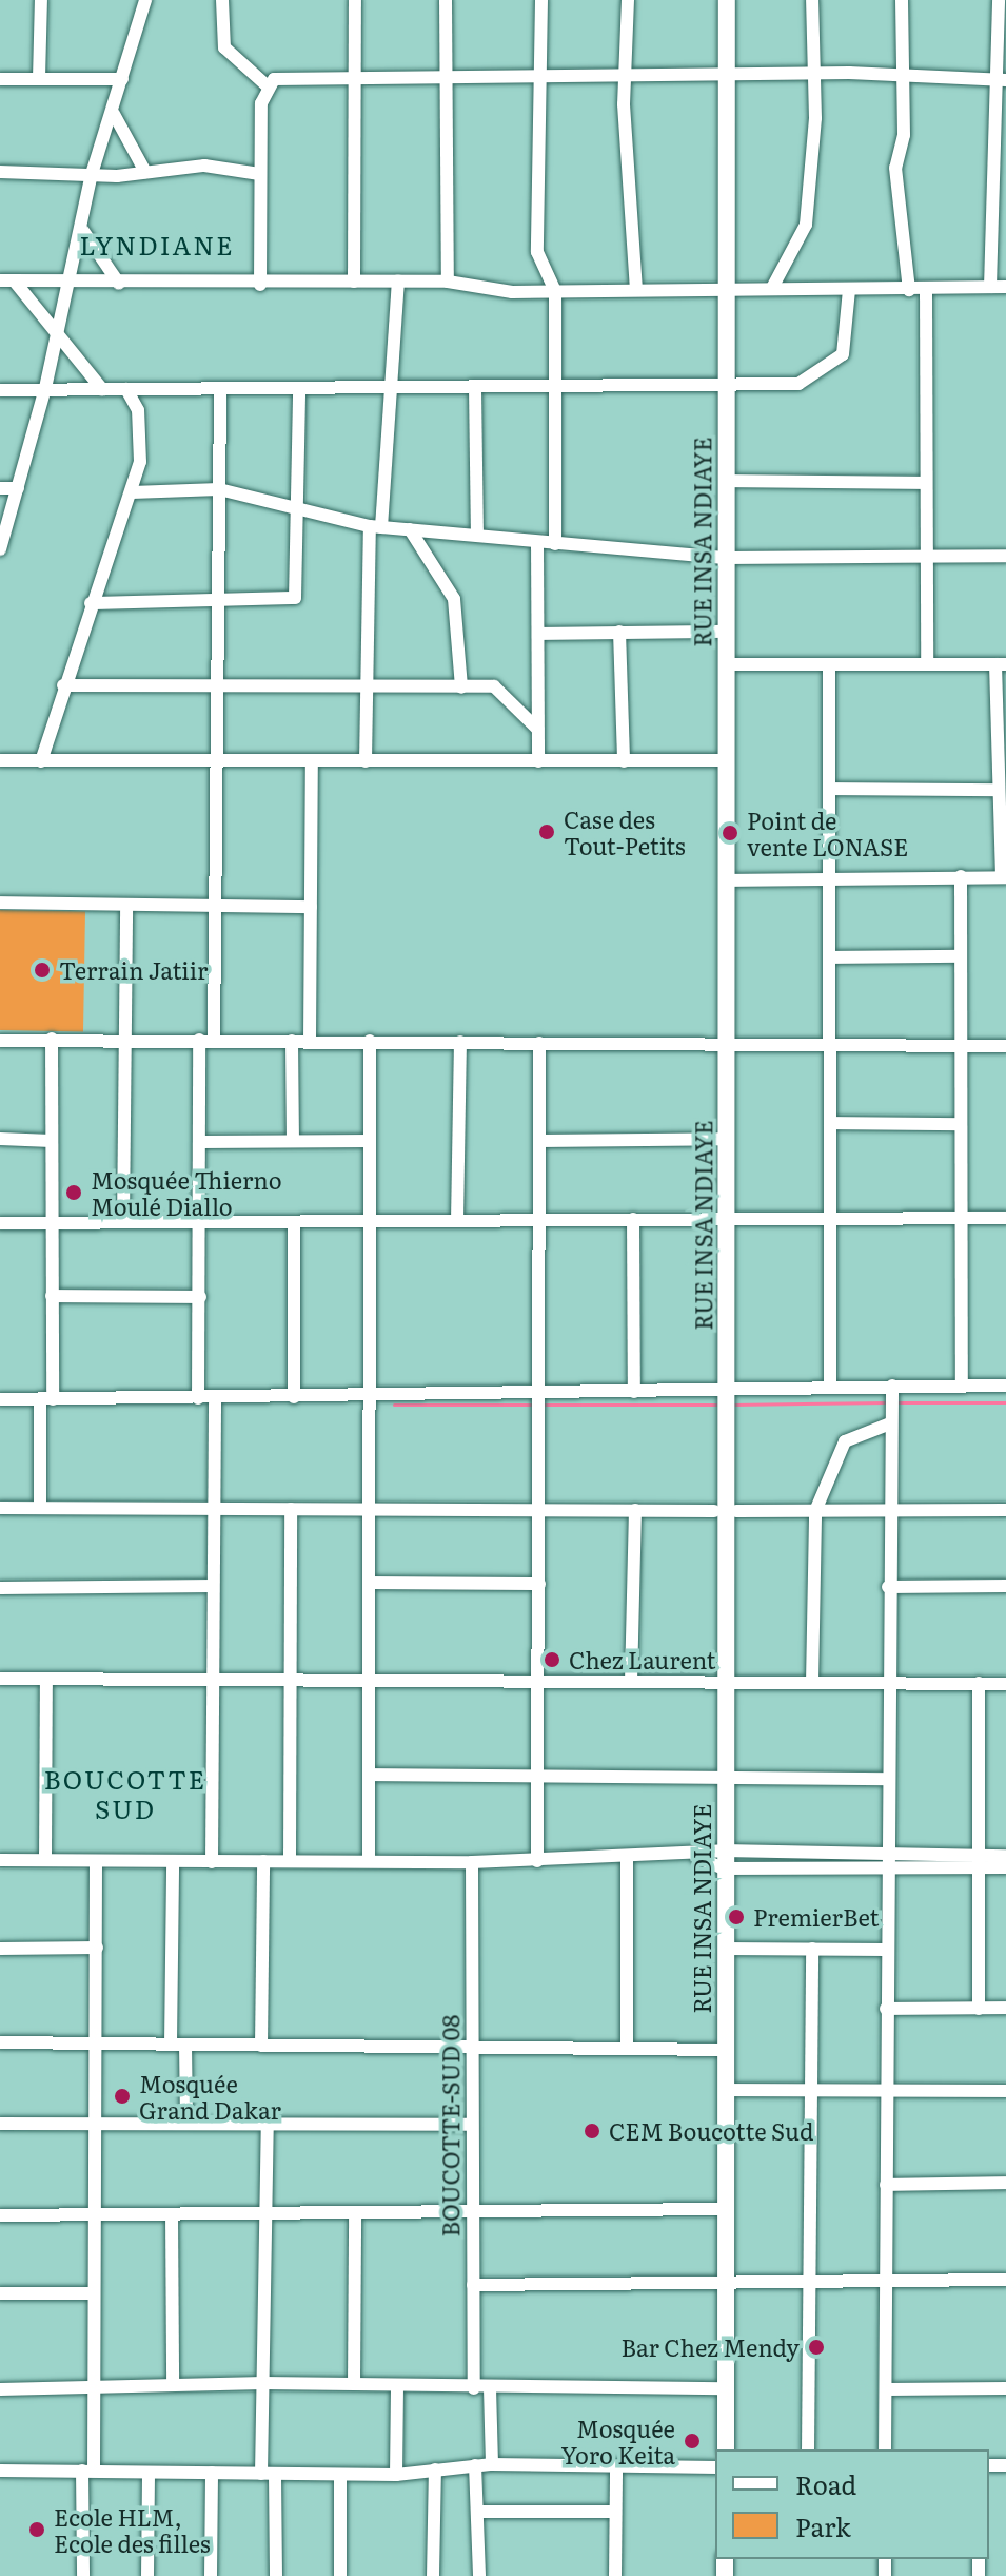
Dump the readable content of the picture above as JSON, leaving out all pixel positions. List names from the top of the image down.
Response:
{
  "streets": {
    "main road": ["RUE INSA NDIAYE"],
    "street": ["BOUCOTTE-SUD 08"]
  },
  "districts": ["LYNDIANE", "BOUCOTTE SUD"],
  "places": [
    "Case des Tout-Petits",
    "Point de vente LONASE",
    "Terrain Jatiir",
    "Mosquée Thierno Moulé Diallo",
    "Chez Laurent",
    "PremierBet",
    "Mosquée Grand Dakar",
    "CEM Boucotte Sud",
    "Bar Chez Mendy",
    "Mosquée Yoro Keita",
    "Ecole HLM, Ecole des filles"
  ],
  "legend": ["Road", "Park"]
}
